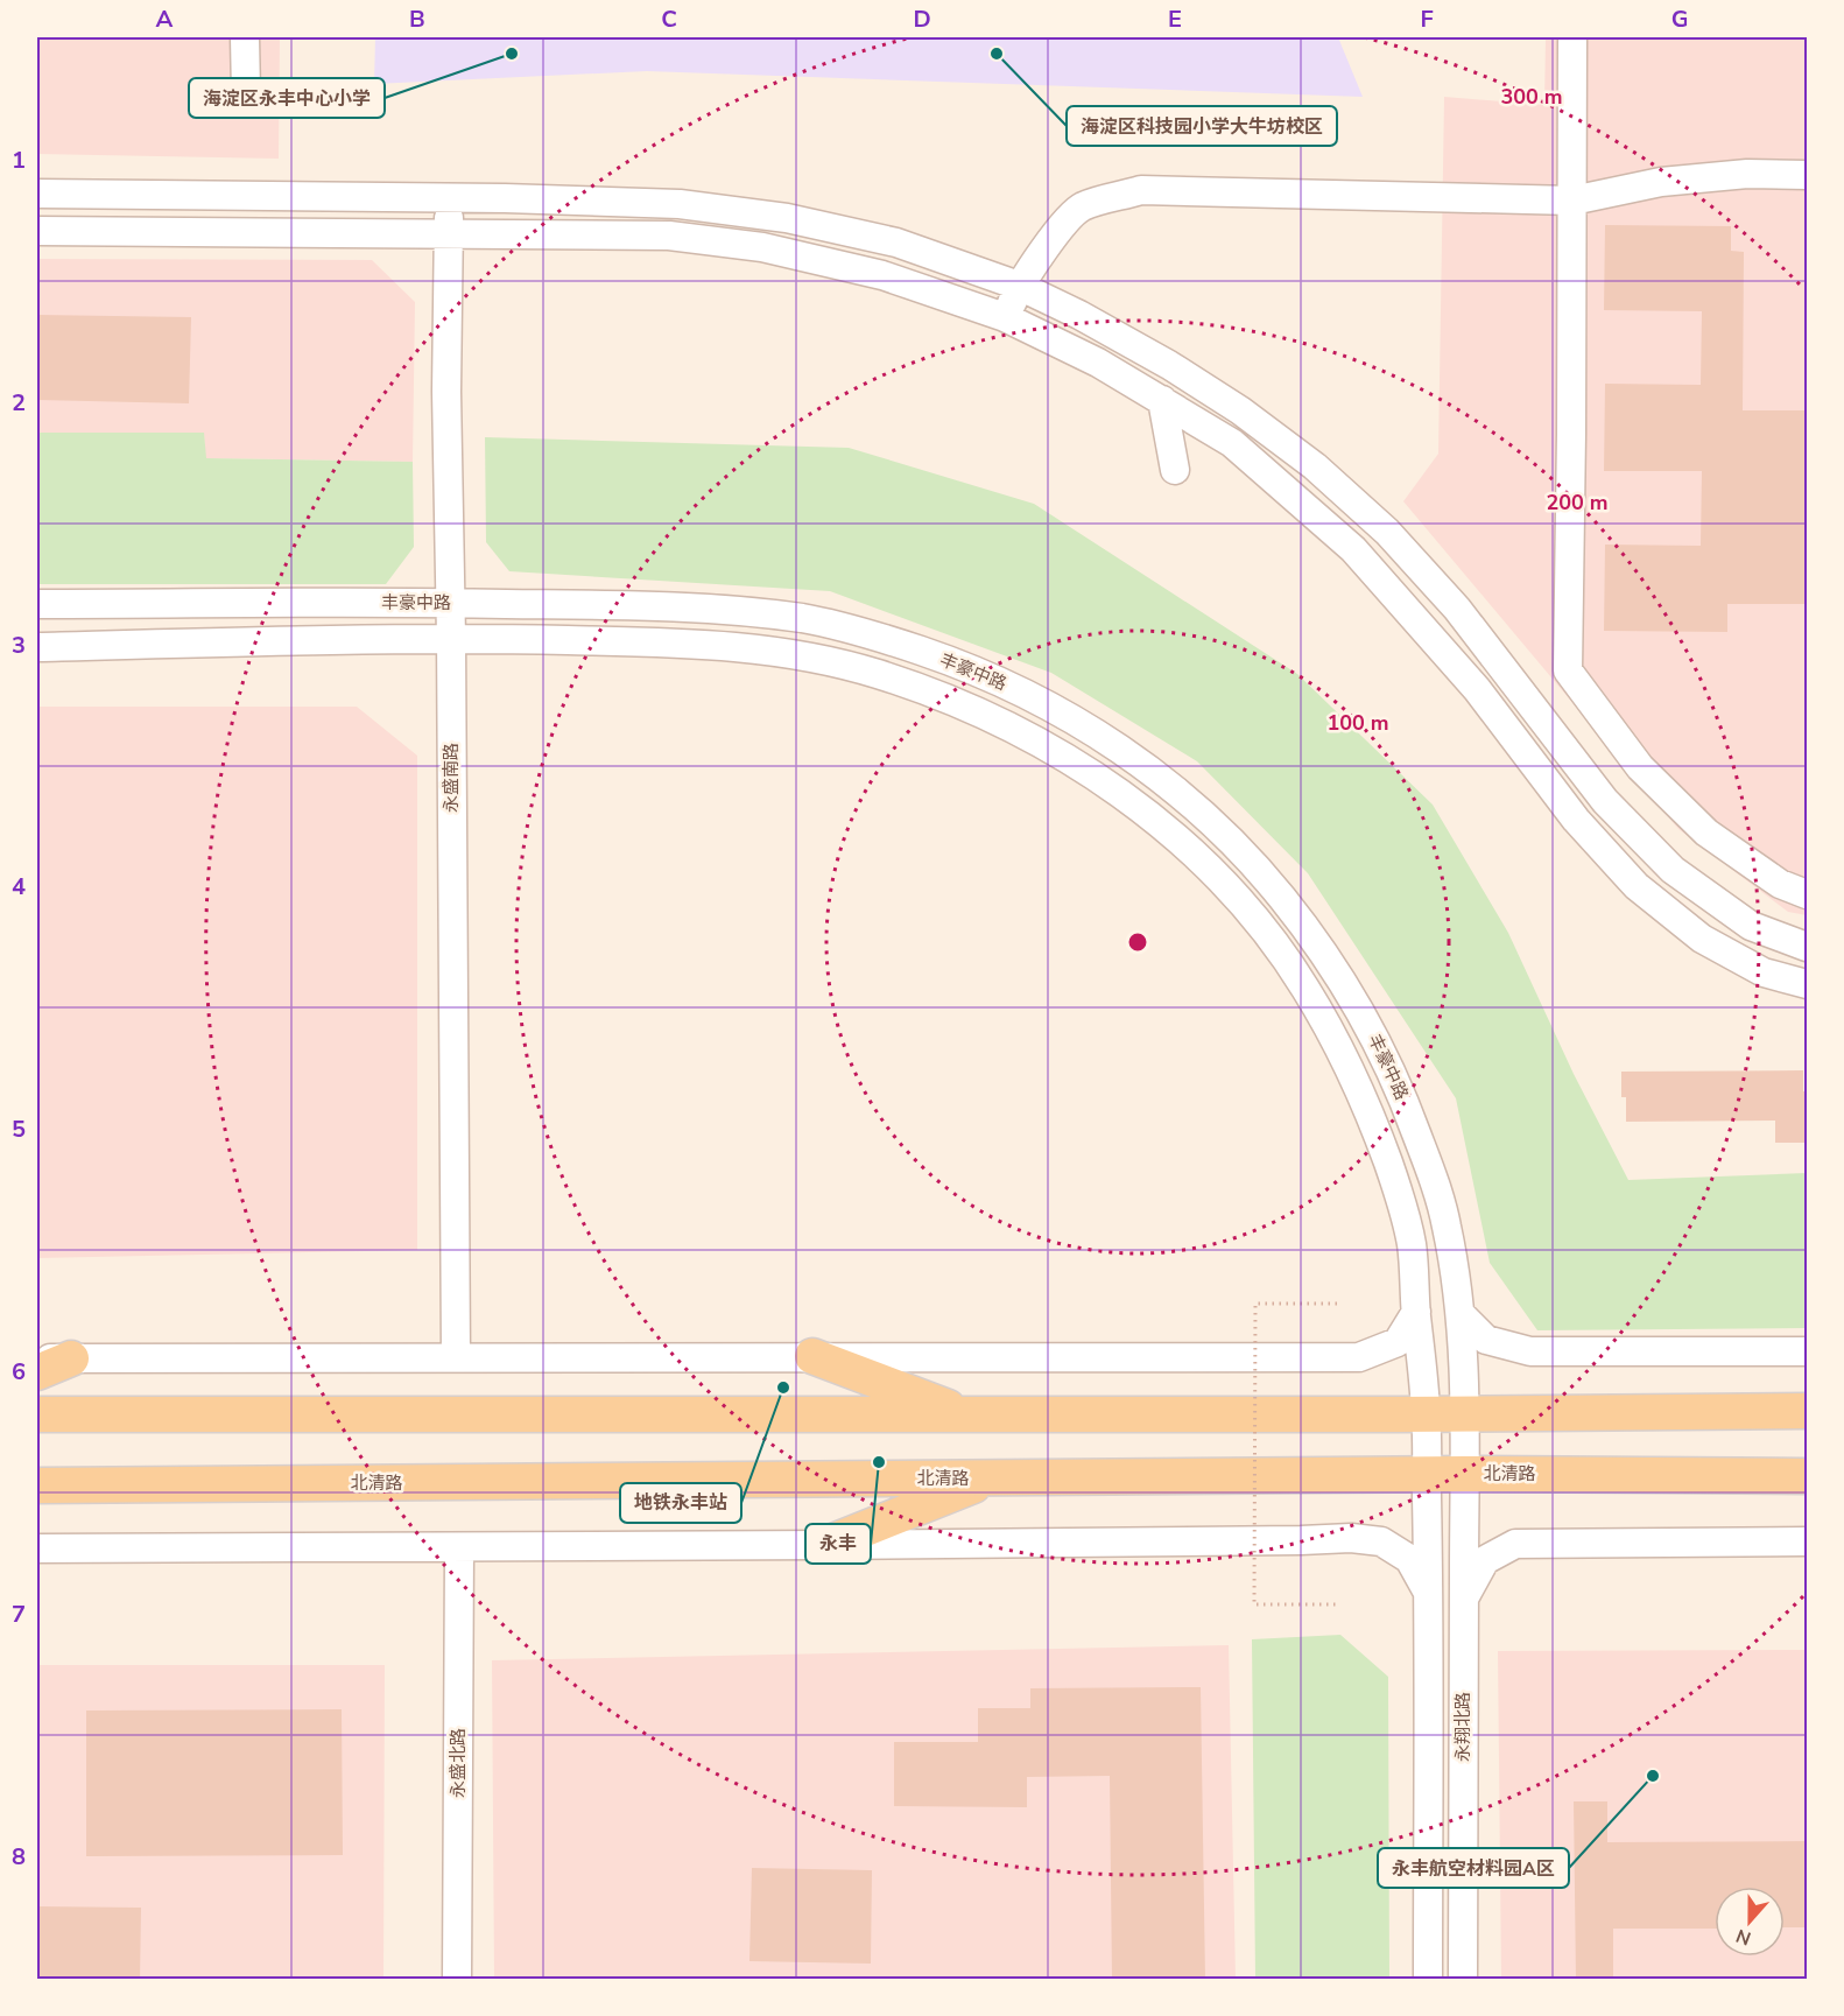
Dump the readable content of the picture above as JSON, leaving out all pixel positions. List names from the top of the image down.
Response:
{
  "streets": {
    "main road": ["北清路"],
    "street": [
      "丰豪中路",
      "永盛南路",
      "永翔北路",
      "永盛北路"
    ]
  },
  "crossings": [
    ["丰豪中路", "永盛南路"],
    ["丰豪中路", "北清路"],
    ["丰豪中路", "永翔北路"],
    ["北清路", "永翔北路"]
  ],
  "places": [
    "海淀区永丰中心小学",
    "海淀区科技园小学大牛坊校区",
    "地铁永丰站",
    "永丰",
    "永丰航空材料园A区"
  ],
  "north": "bottom",
  "grid": {
    "columns": [
      "A",
      "B",
      "C",
      "D",
      "E",
      "F",
      "G"
    ],
    "rows": [
      "1",
      "2",
      "3",
      "4",
      "5",
      "6",
      "7",
      "8"
    ]
  },
  "rings": ["300 m", "200 m", "100 m"]
}
